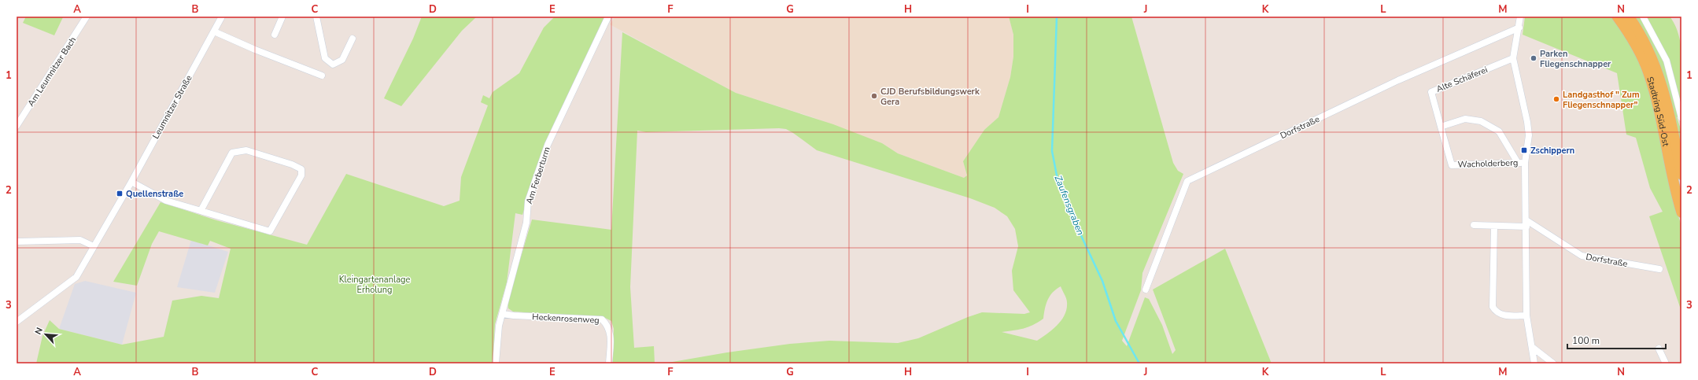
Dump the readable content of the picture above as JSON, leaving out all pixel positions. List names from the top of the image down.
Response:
{
  "streets": {
    "main road": ["Stadtring Süd-Ost"],
    "street": [
      "Am Leumnitzer Bach",
      "Alte Schäferei",
      "Leumnitzer Straße",
      "Dorfstraße",
      "Wacholderberg",
      "Am Ferberturm",
      "Heckenrosenweg"
    ]
  },
  "crossings": [
    ["Alte Schäferei", "Wacholderberg"],
    ["Am Ferberturm", "Heckenrosenweg"]
  ],
  "water": ["Zaufensgraben"],
  "parks": ["Kleingartenanlage Erholung"],
  "places": {
    "other": ["Parken Fliegenschnapper", "CJD Berufsbildungswerk Gera", "Landgasthof \" Zum Fliegenschnapper\""],
    "transit": ["Zschippern", "Quellenstraße"]
  },
  "scale_bar": "100 m",
  "north": "top left",
  "grid": {
    "columns": [
      "A",
      "B",
      "C",
      "D",
      "E",
      "F",
      "G",
      "H",
      "I",
      "J",
      "K",
      "L",
      "M",
      "N"
    ],
    "rows": ["1", "2", "3"]
  }
}
